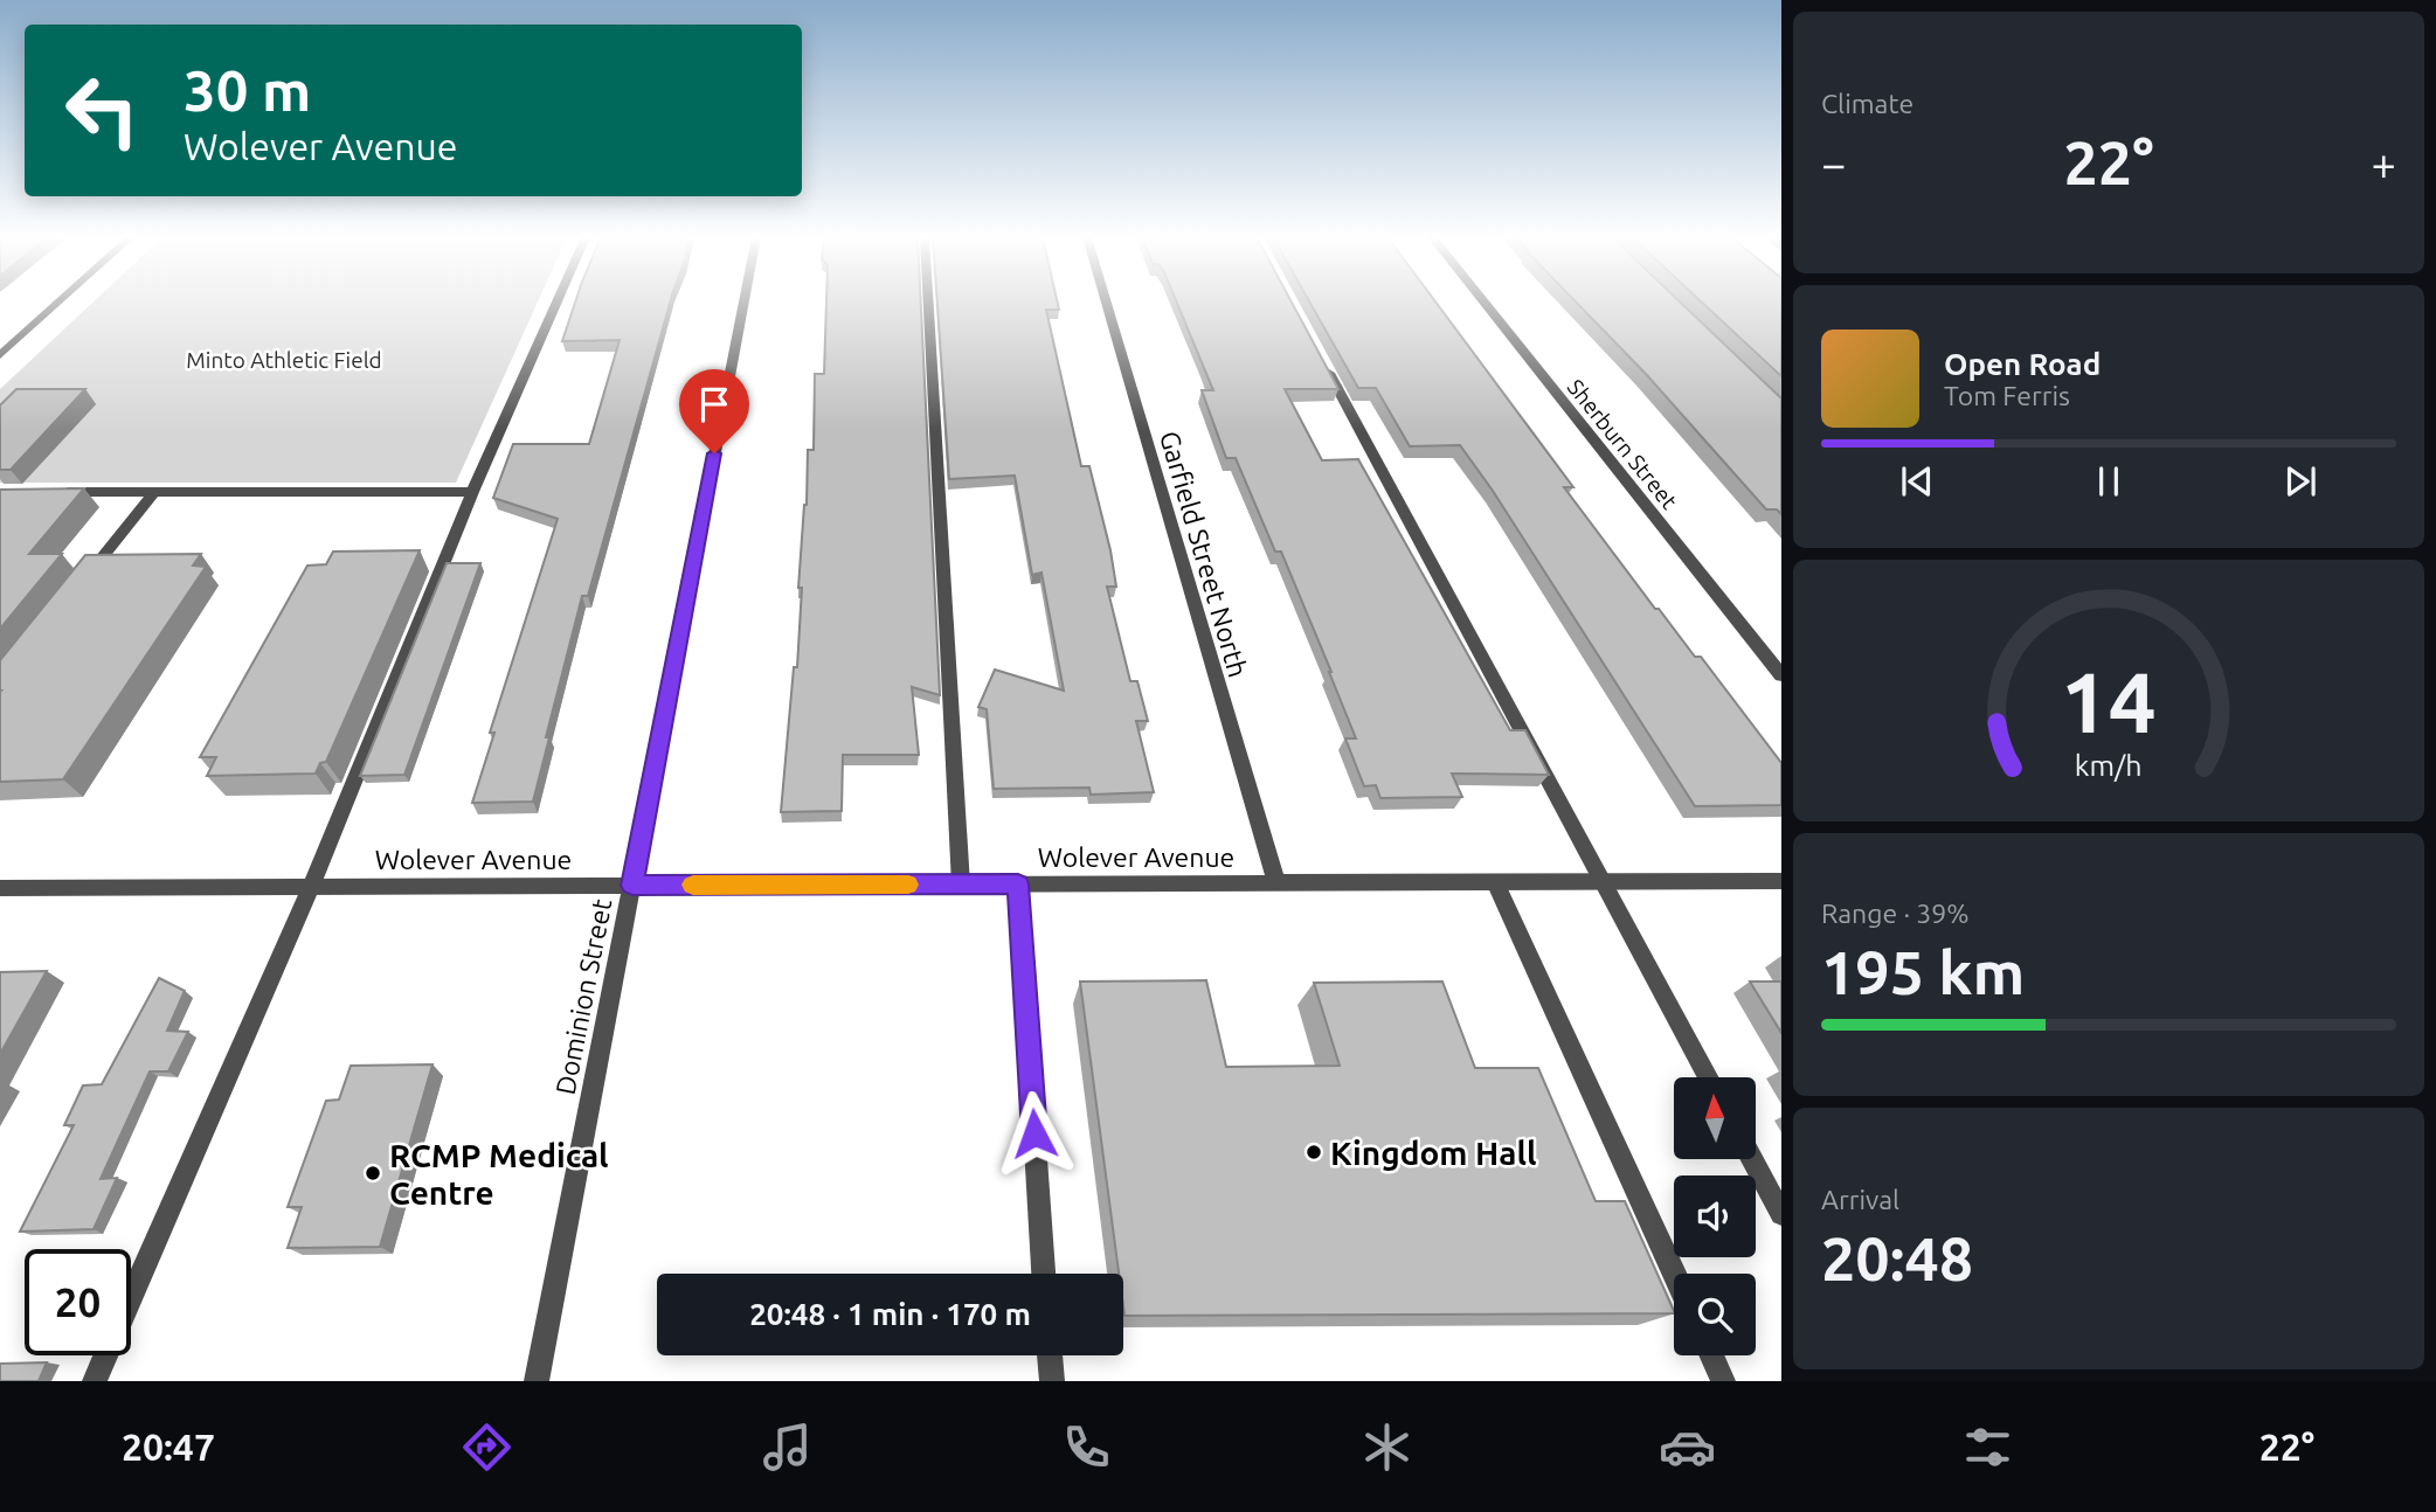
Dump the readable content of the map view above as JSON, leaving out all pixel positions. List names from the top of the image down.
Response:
{
  "streets": {
    "street": [
      "Sherburn Street",
      "Garfield Street North",
      "Wolever Avenue",
      "Dominion Street"
    ]
  },
  "crossings": [
    ["Garfield Street North", "Wolever Avenue"],
    ["Wolever Avenue", "Dominion Street"]
  ],
  "parks": ["Minto Athletic Field"],
  "places": ["Kingdom Hall", "RCMP Medical Centre"],
  "north": "top",
  "page": {
    "tile": [
      "Climate",
      ["Range · 39%", "195 km"],
      ["Arrival", "20:48"]
    ],
    "turn": ["30 m", "Wolever Avenue"],
    "heat": ["−", "22°", "+"],
    "song": ["Open Road", "Tom Ferris"],
    "limit": "20",
    "trip": "20:48 · 1 min · 170 m",
    "tabs": ["20:47", "22°"],
    "gauge": ["14", "km/h"]
  }
}
